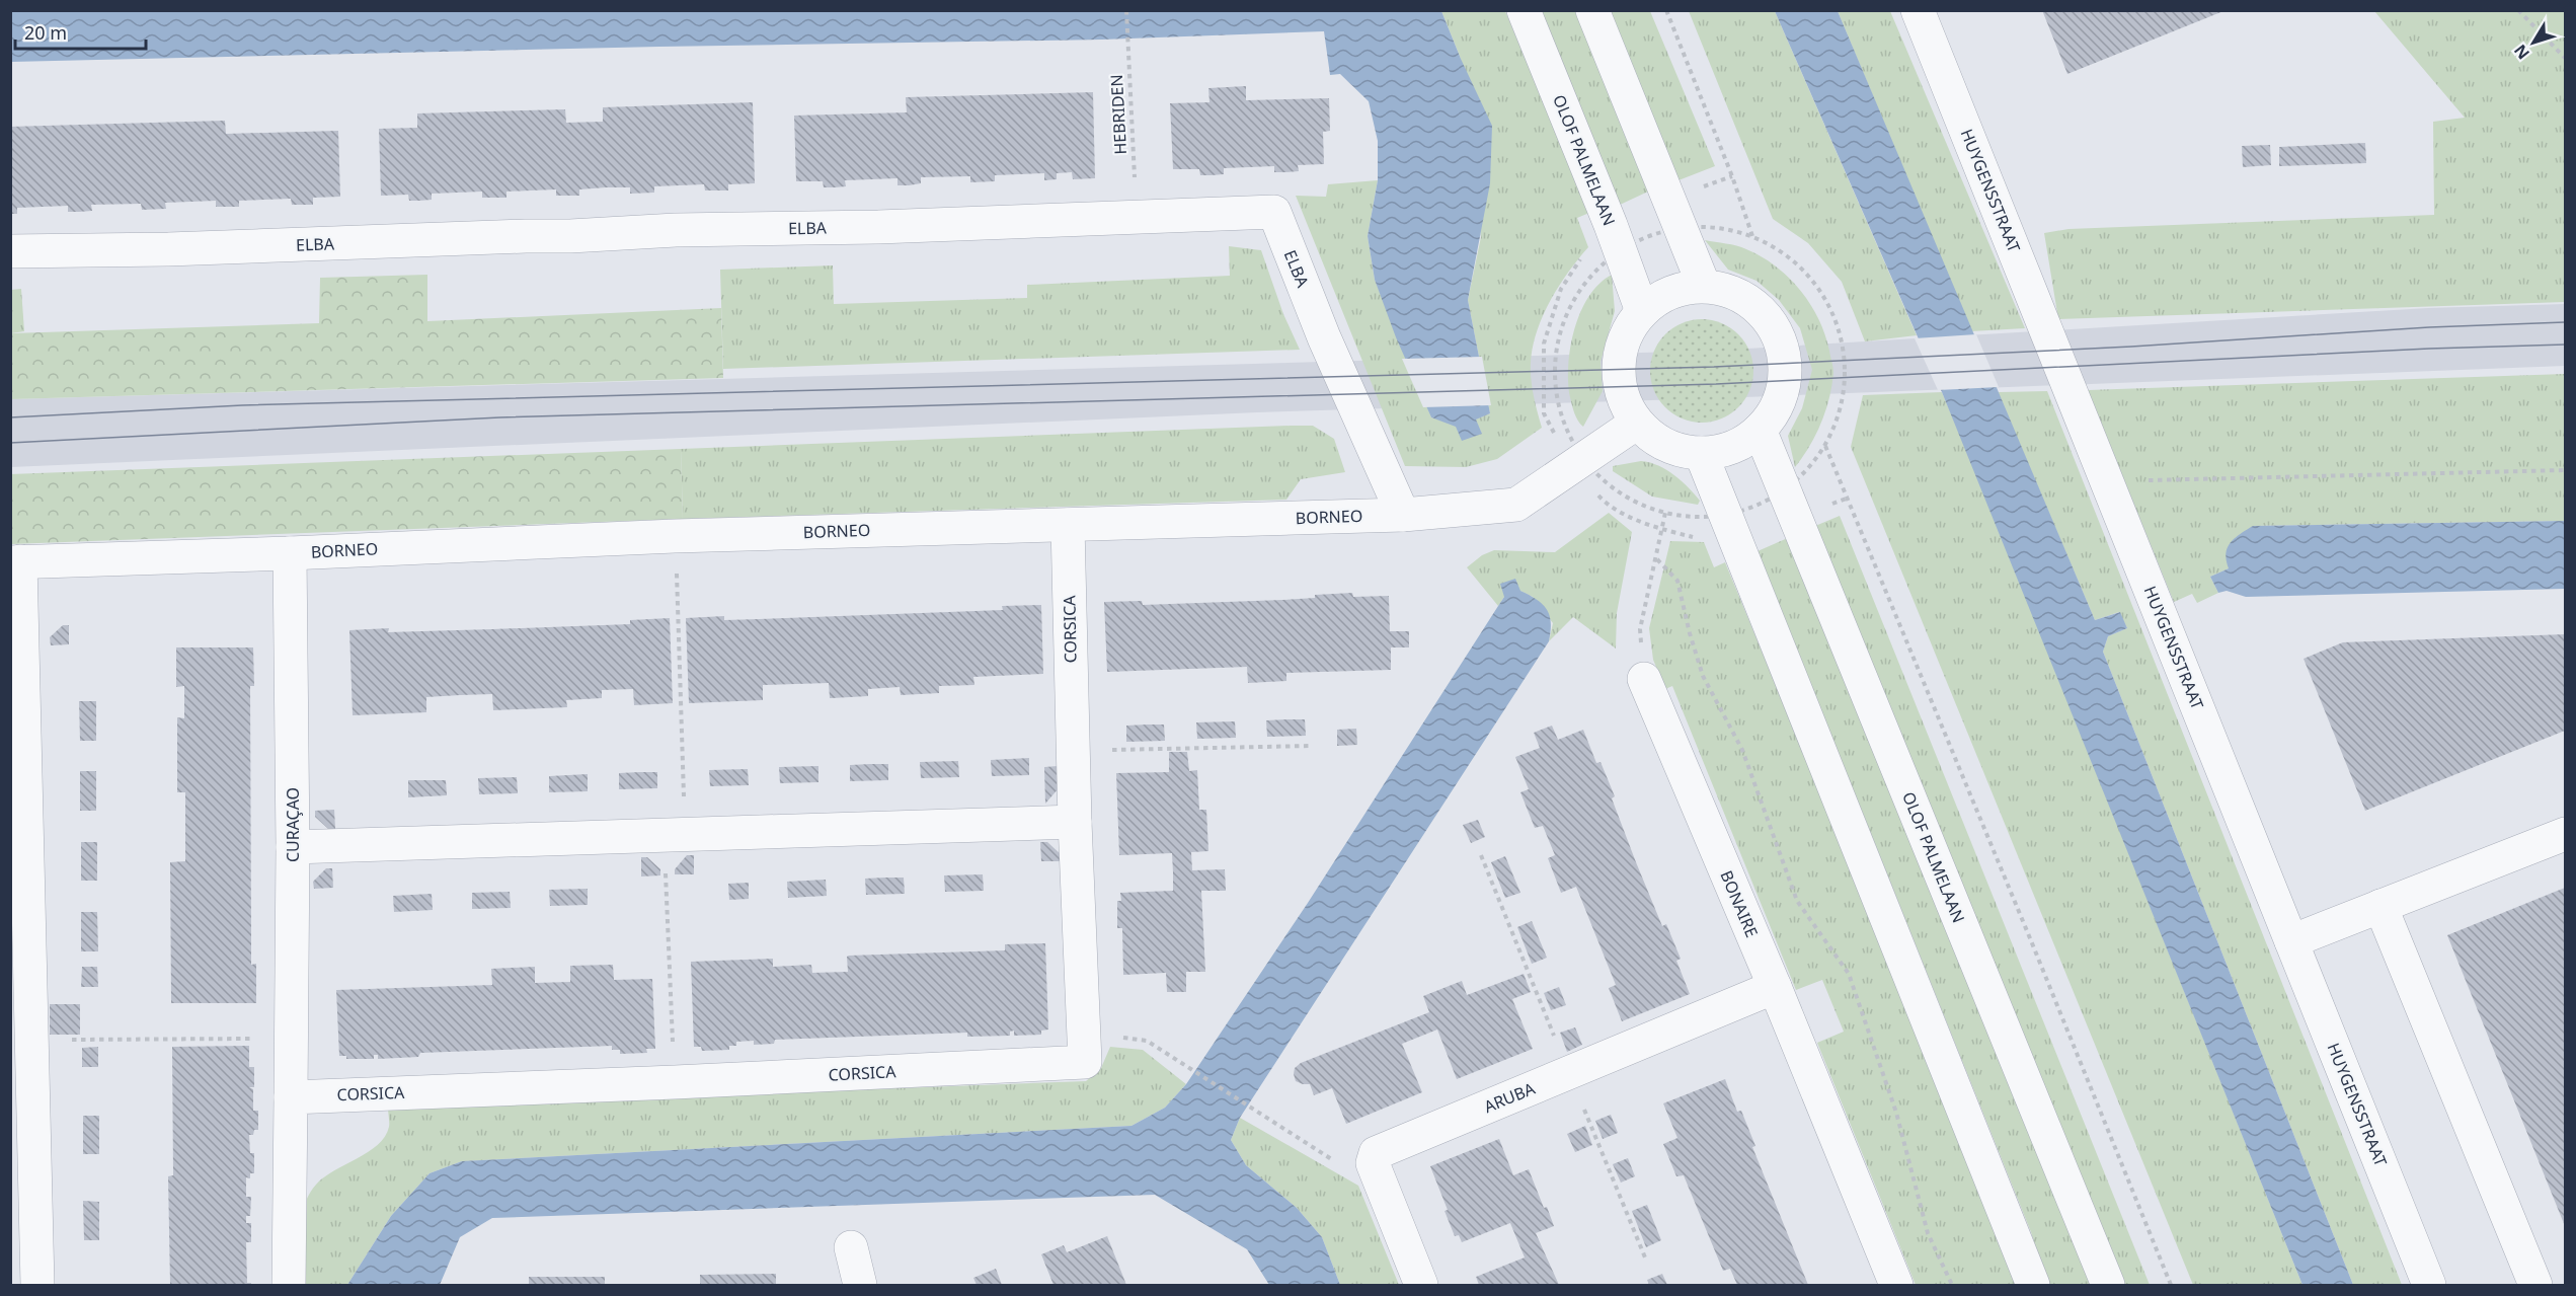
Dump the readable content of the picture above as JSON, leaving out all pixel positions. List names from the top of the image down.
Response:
{
  "streets": {
    "street": [
      "OLOF PALMELAAN",
      "HUYGENSSTRAAT",
      "ELBA",
      "BORNEO",
      "CORSICA",
      "CURAÇAO",
      "BONAIRE",
      "ARUBA"
    ],
    "path": ["HEBRIDEN"]
  },
  "crossings": [
    ["HEBRIDEN", "ELBA"],
    ["OLOF PALMELAAN", "BORNEO"],
    ["ELBA", "BORNEO"],
    ["BORNEO", "CORSICA"],
    ["BORNEO", "CURAÇAO"],
    ["CORSICA", "CURAÇAO"],
    ["BONAIRE", "ARUBA"]
  ],
  "scale_bar": "20 m",
  "north": "bottom left"
}
